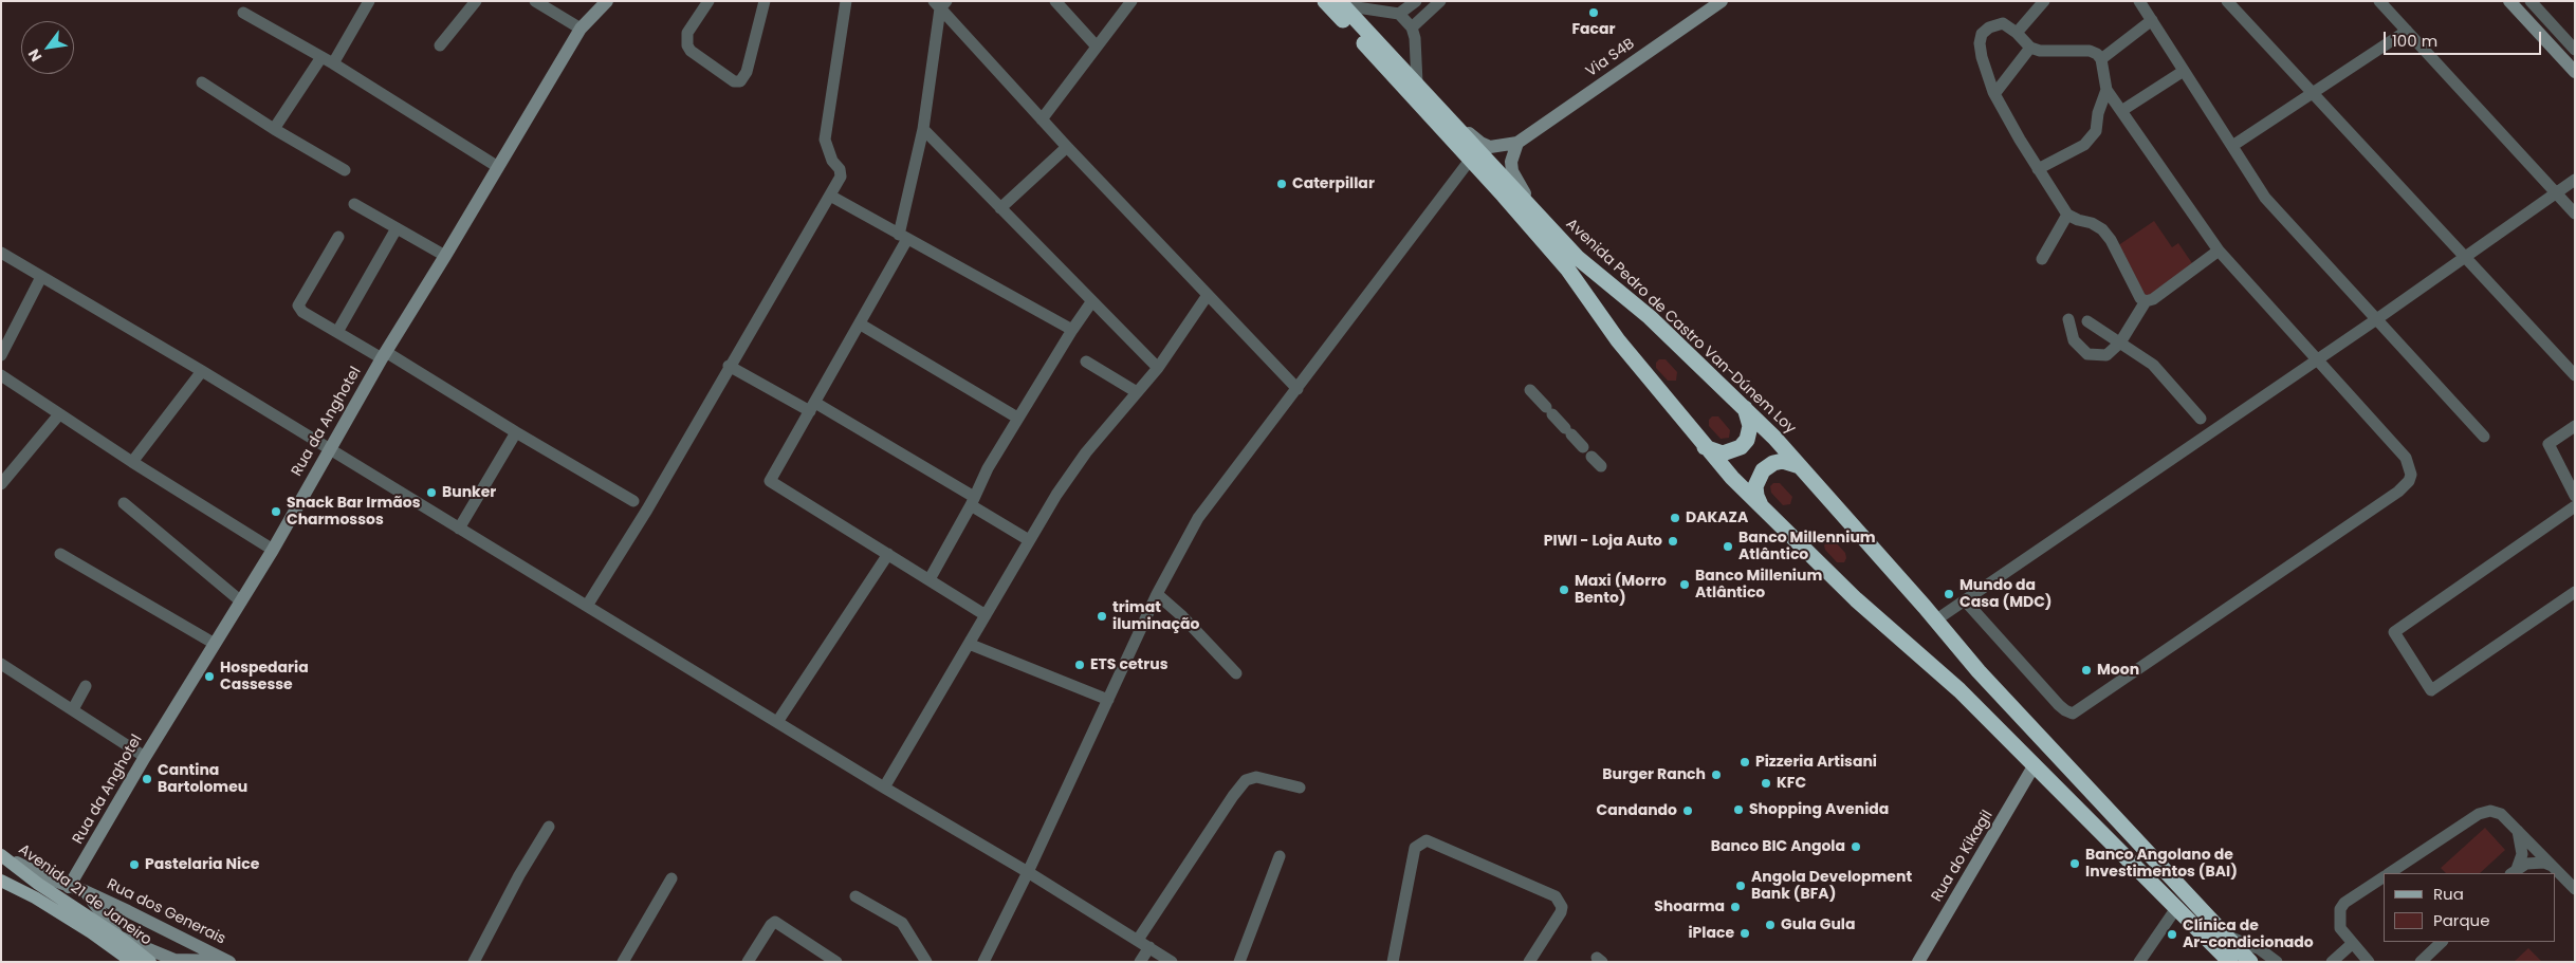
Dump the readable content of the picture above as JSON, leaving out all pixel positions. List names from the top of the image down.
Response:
{
  "streets": {
    "highway": ["Avenida Pedro de Castro Van-Dúnem Loy"],
    "main road": [
      "Via S4B",
      "Rua da Anghotel",
      "Rua do Kikagil",
      "Avenida 21 de Janeiro",
      "Rua dos Generais"
    ]
  },
  "crossings": [
    ["Rua da Anghotel", "Rua dos Generais"],
    ["Avenida 21 de Janeiro", "Rua dos Generais"]
  ],
  "places": [
    "Facar",
    "Caterpillar",
    "Bunker",
    "Snack Bar Irmãos Charmossos",
    "DAKAZA",
    "PIWI - Loja Auto",
    "Banco Millennium Atlântico",
    "Banco Millenium Atlântico",
    "Maxi (Morro Bento)",
    "Mundo da Casa (MDC)",
    "trimat iluminação",
    "ETS cetrus",
    "Moon",
    "Hospedaria Cassesse",
    "Pizzeria Artisani",
    "Burger Ranch",
    "Cantina Bartolomeu",
    "KFC",
    "Shopping Avenida",
    "Candando",
    "Banco BIC Angola",
    "Banco Angolano de Investimentos (BAI)",
    "Pastelaria Nice",
    "Angola Development Bank (BFA)",
    "Shoarma",
    "Gula Gula",
    "iPlace",
    "Clínica de Ar-condicionado"
  ],
  "legend": ["Rua", "Parque"],
  "scale_bar": "100 m",
  "north": "bottom left"
}
